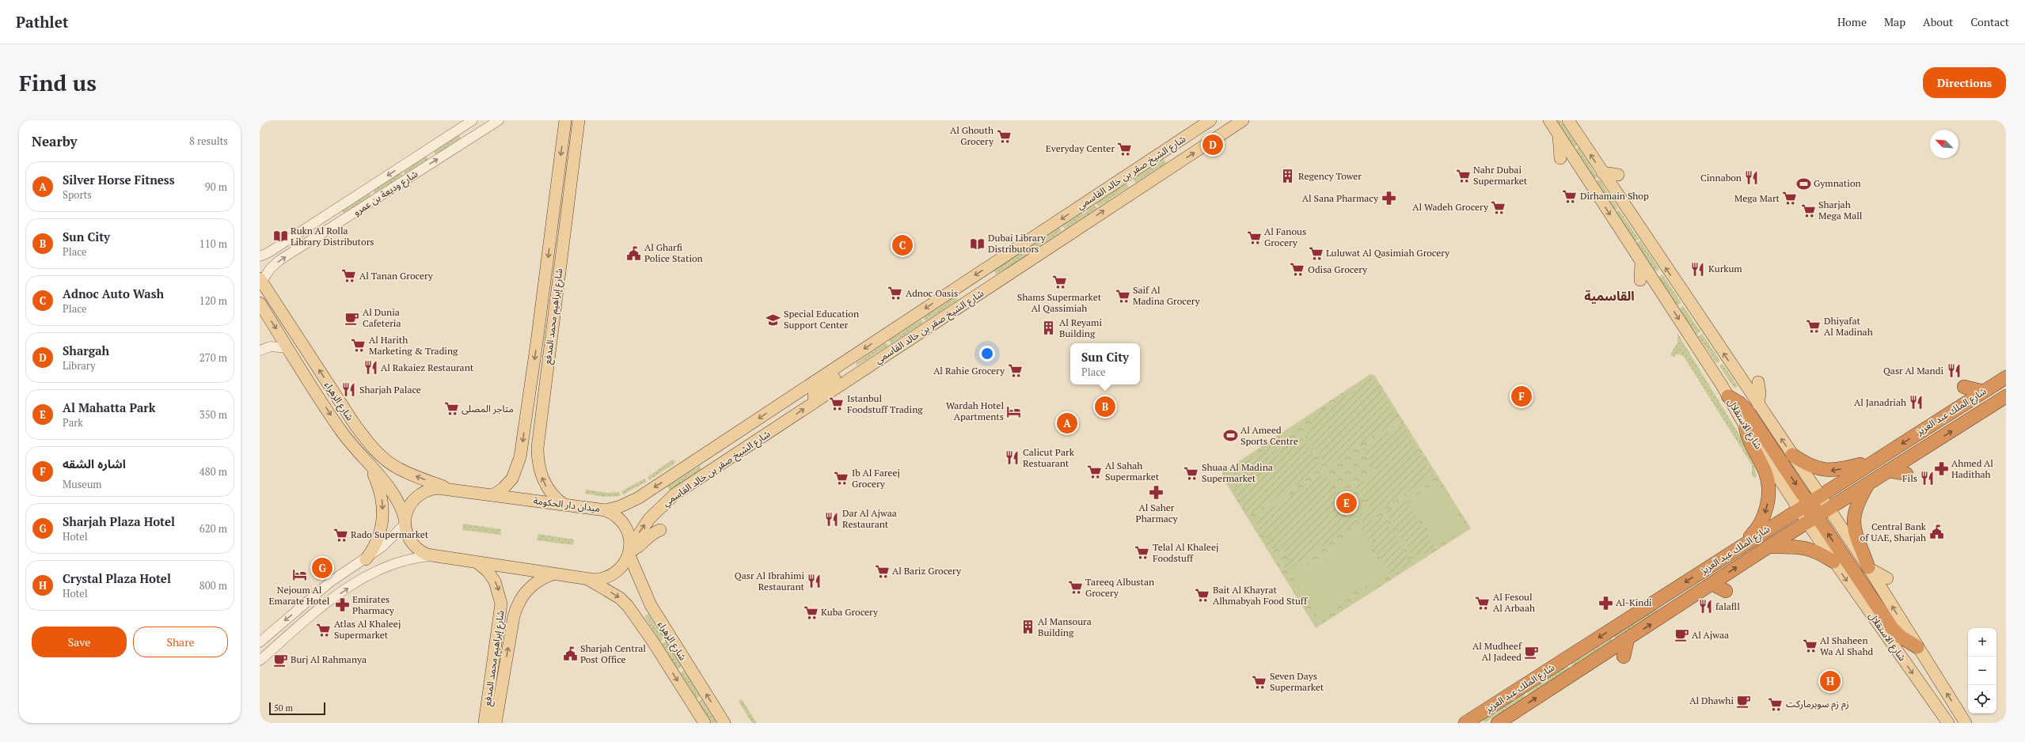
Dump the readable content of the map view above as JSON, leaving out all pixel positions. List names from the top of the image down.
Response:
{
  "streets": {
    "highway": ["شارع الملك عبد العزيز"],
    "main road": [
      "شارع الشيخ صقر بن خالد القاسمي",
      "شارع إبراهيم محمد المدفع",
      "شارع الزهراء",
      "شارع الاستقلال",
      "ميدان دار الحكومة"
    ],
    "street": ["شارع وديعة بن عمرو"]
  },
  "crossings": [
    ["شارع الشيخ صقر بن خالد القاسمي", "شارع الزهراء"],
    ["شارع الشيخ صقر بن خالد القاسمي", "ميدان دار الحكومة"],
    ["شارع وديعة بن عمرو", "شارع الزهراء"],
    ["شارع إبراهيم محمد المدفع", "ميدان دار الحكومة"],
    ["شارع الزهراء", "ميدان دار الحكومة"],
    ["شارع الملك عبد العزيز", "شارع الاستقلال"]
  ],
  "districts": ["القاسمية"],
  "places": {
    "supermarket": [
      "Al Ghouth Grocery",
      "Everyday Center",
      "Nahr Dubai Supermarket",
      "Dirhamain Shop",
      "Mega Mart",
      "Al Wadeh Grocery",
      "Sharjah Mega Mall",
      "Al Fanous Grocery",
      "Luluwat Al Qasimiah Grocery",
      "Odisa Grocery",
      "Al Tanan Grocery",
      "Shams Supermarket Al Qassimiah",
      "Adnoc Oasis",
      "Saif Al Madina Grocery",
      "Dhiyafat Al Madinah",
      "Al Harith Marketing & Trading",
      "Al Rahie Grocery",
      "Istanbul Foodstuff Trading",
      "متاجر المصلى",
      "Al Sahah Supermarket",
      "Shuaa Al Madina Supermarket",
      "Ib Al Fareej Grocery",
      "Rado Supermarket",
      "Telal Al Khaleej Foodstuff",
      "Al Bariz Grocery",
      "Tareeq Albustan Grocery",
      "Bait Al Khayrat Alhmabyah Food Stuff",
      "Al Fesoul Al Arbaah",
      "Kuba Grocery",
      "Atlas Al Khaleej Supermarket",
      "Al Shaheen Wa Al Shahd",
      "Seven Days Supermarket",
      "زم زم سوبرمارکت"
    ],
    "building": ["Regency Tower", "Al Reyami Building", "Al Mansoura Building"],
    "restaurant": [
      "Cinnabon",
      "Kurkum",
      "Al Rakaiez Restaurant",
      "Qasr Al Mandi",
      "Sharjah Palace",
      "Al Janadriah",
      "Calicut Park Restuarant",
      "Fils",
      "Dar Al Ajwaa Restaurant",
      "Qasr Al Ibrahimi Restaurant",
      "falafll"
    ],
    "sports": ["Gymnation", "Al Ameed Sports Centre"],
    "pharmacy": [
      "Al Sana Pharmacy",
      "Ahmed Al Hadithah",
      "Al Saher Pharmacy",
      "Al-Kindi",
      "Emirates Pharmacy"
    ],
    "library": ["Rukn Al Rolla Library Distributors", "Dubai Library Distributors"],
    "public building": ["Al Gharfi Police Station", "Central Bank of UAE, Sharjah", "Sharjah Central Post Office"],
    "cafe": [
      "Al Dunia Cafeteria",
      "Al Ajwaa",
      "Al Mudheef Al Jadeed",
      "Burj Al Rahmanya",
      "Al Dhawhi"
    ],
    "school or university": ["Special Education Support Center"],
    "hotel": ["Wardah Hotel Apartments", "Nejoum Al Emarate Hotel"]
  },
  "scale_bar": "50 m",
  "north": "top left",
  "page": {
    "header": "Pathlet",
    "nav": [
      "Home",
      "Map",
      "About",
      "Contact"
    ],
    "buttons": [
      "Directions",
      ["Save", "Share"]
    ],
    "title": "Find us",
    "heading": ["Nearby", "8 results"],
    "pins": [
      "D",
      "C",
      "F",
      "B",
      "A",
      "E",
      "G",
      "H"
    ],
    "list": [
      {
        "mark": "A",
        "name": "Silver Horse Fitness",
        "note": "Sports",
        "value": "90 m"
      },
      {
        "mark": "B",
        "name": "Sun City",
        "note": "Place",
        "value": "110 m"
      },
      {
        "mark": "C",
        "name": "Adnoc Auto Wash",
        "note": "Place",
        "value": "120 m"
      },
      {
        "mark": "D",
        "name": "Shargah",
        "note": "Library",
        "value": "270 m"
      },
      {
        "mark": "E",
        "name": "Al Mahatta Park",
        "note": "Park",
        "value": "350 m"
      },
      {
        "mark": "F",
        "name": "اشاره الشقه",
        "note": "Museum",
        "value": "480 m"
      },
      {
        "mark": "G",
        "name": "Sharjah Plaza Hotel",
        "note": "Hotel",
        "value": "620 m"
      },
      {
        "mark": "H",
        "name": "Crystal Plaza Hotel",
        "note": "Hotel",
        "value": "800 m"
      }
    ],
    "popup": ["Sun City", "Place"],
    "map_buttons": ["+", "−"],
    "scale": "50 m"
  }
}
